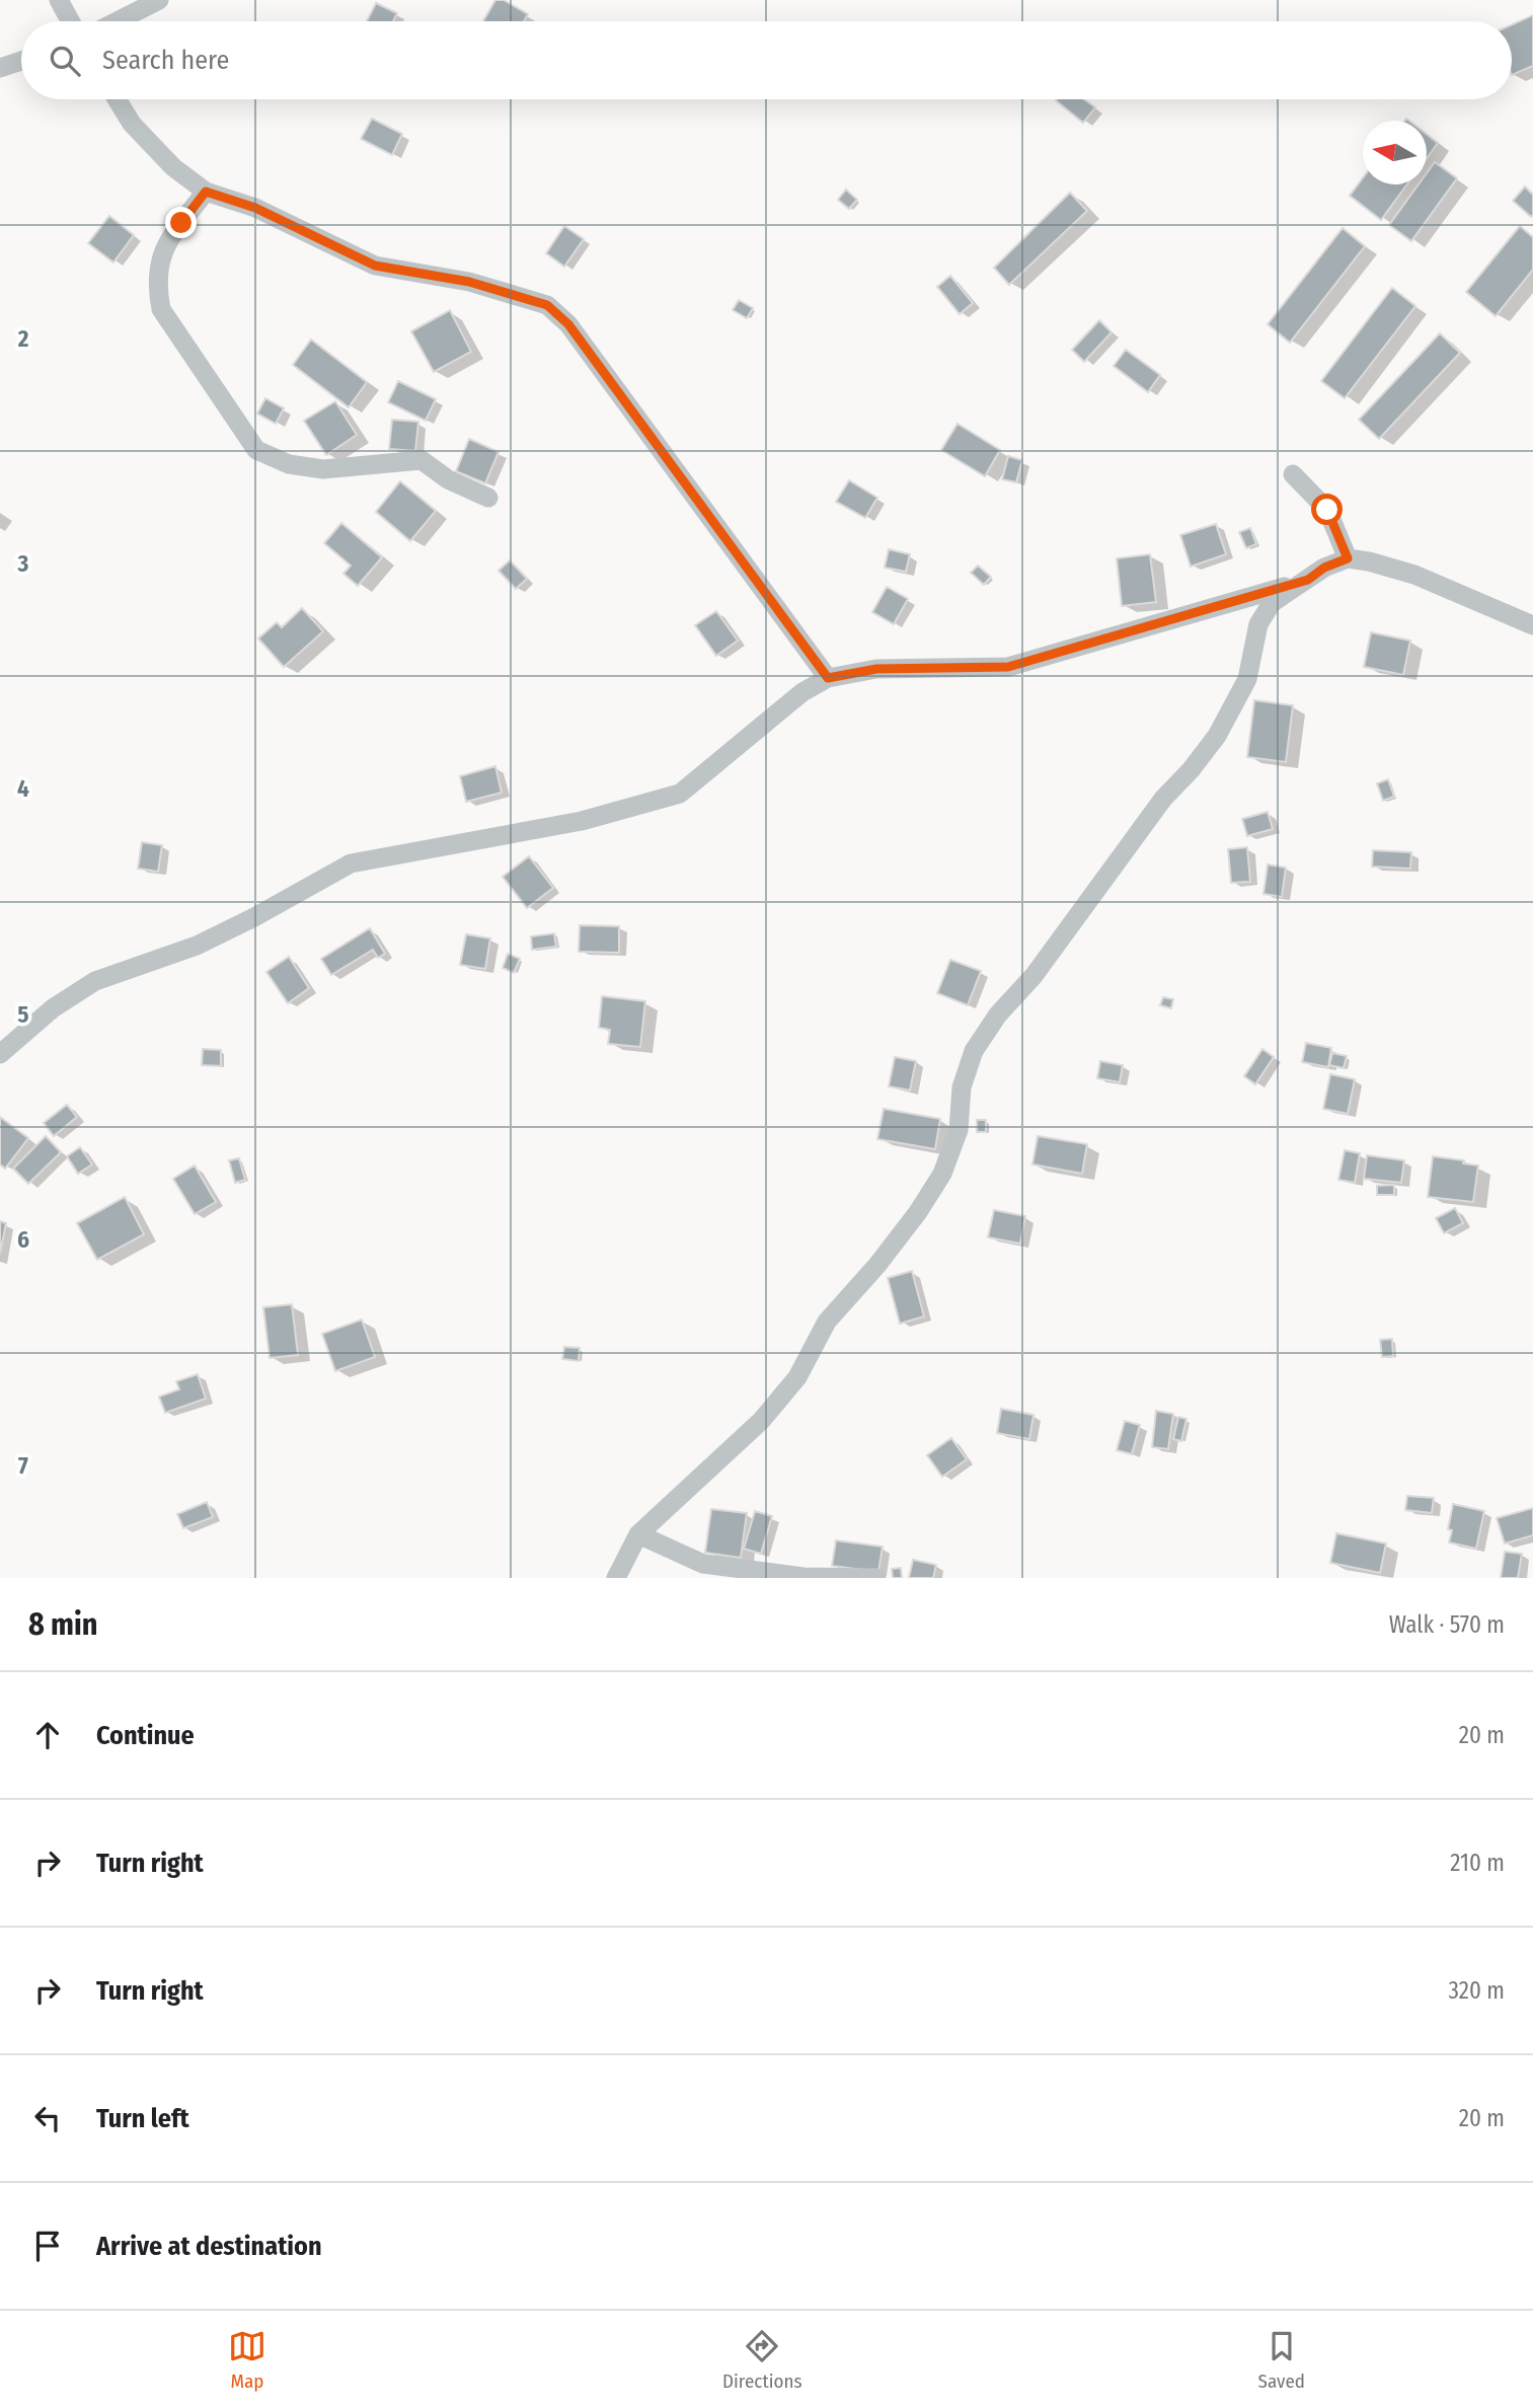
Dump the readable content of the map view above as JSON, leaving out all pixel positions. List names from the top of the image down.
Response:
{
  "north": "left",
  "page": {
    "search": "Search here",
    "heading": ["8 min", "Walk · 570 m"],
    "list": [
      ["Continue", "20 m"],
      ["Turn right", "210 m"],
      ["Turn right", "320 m"],
      ["Turn left", "20 m"],
      "Arrive at destination"
    ],
    "nav": ["Map", "Directions", "Saved"]
  },
  "grid": {
    "rows": [
      "2",
      "3",
      "4",
      "5",
      "6",
      "7"
    ]
  }
}
